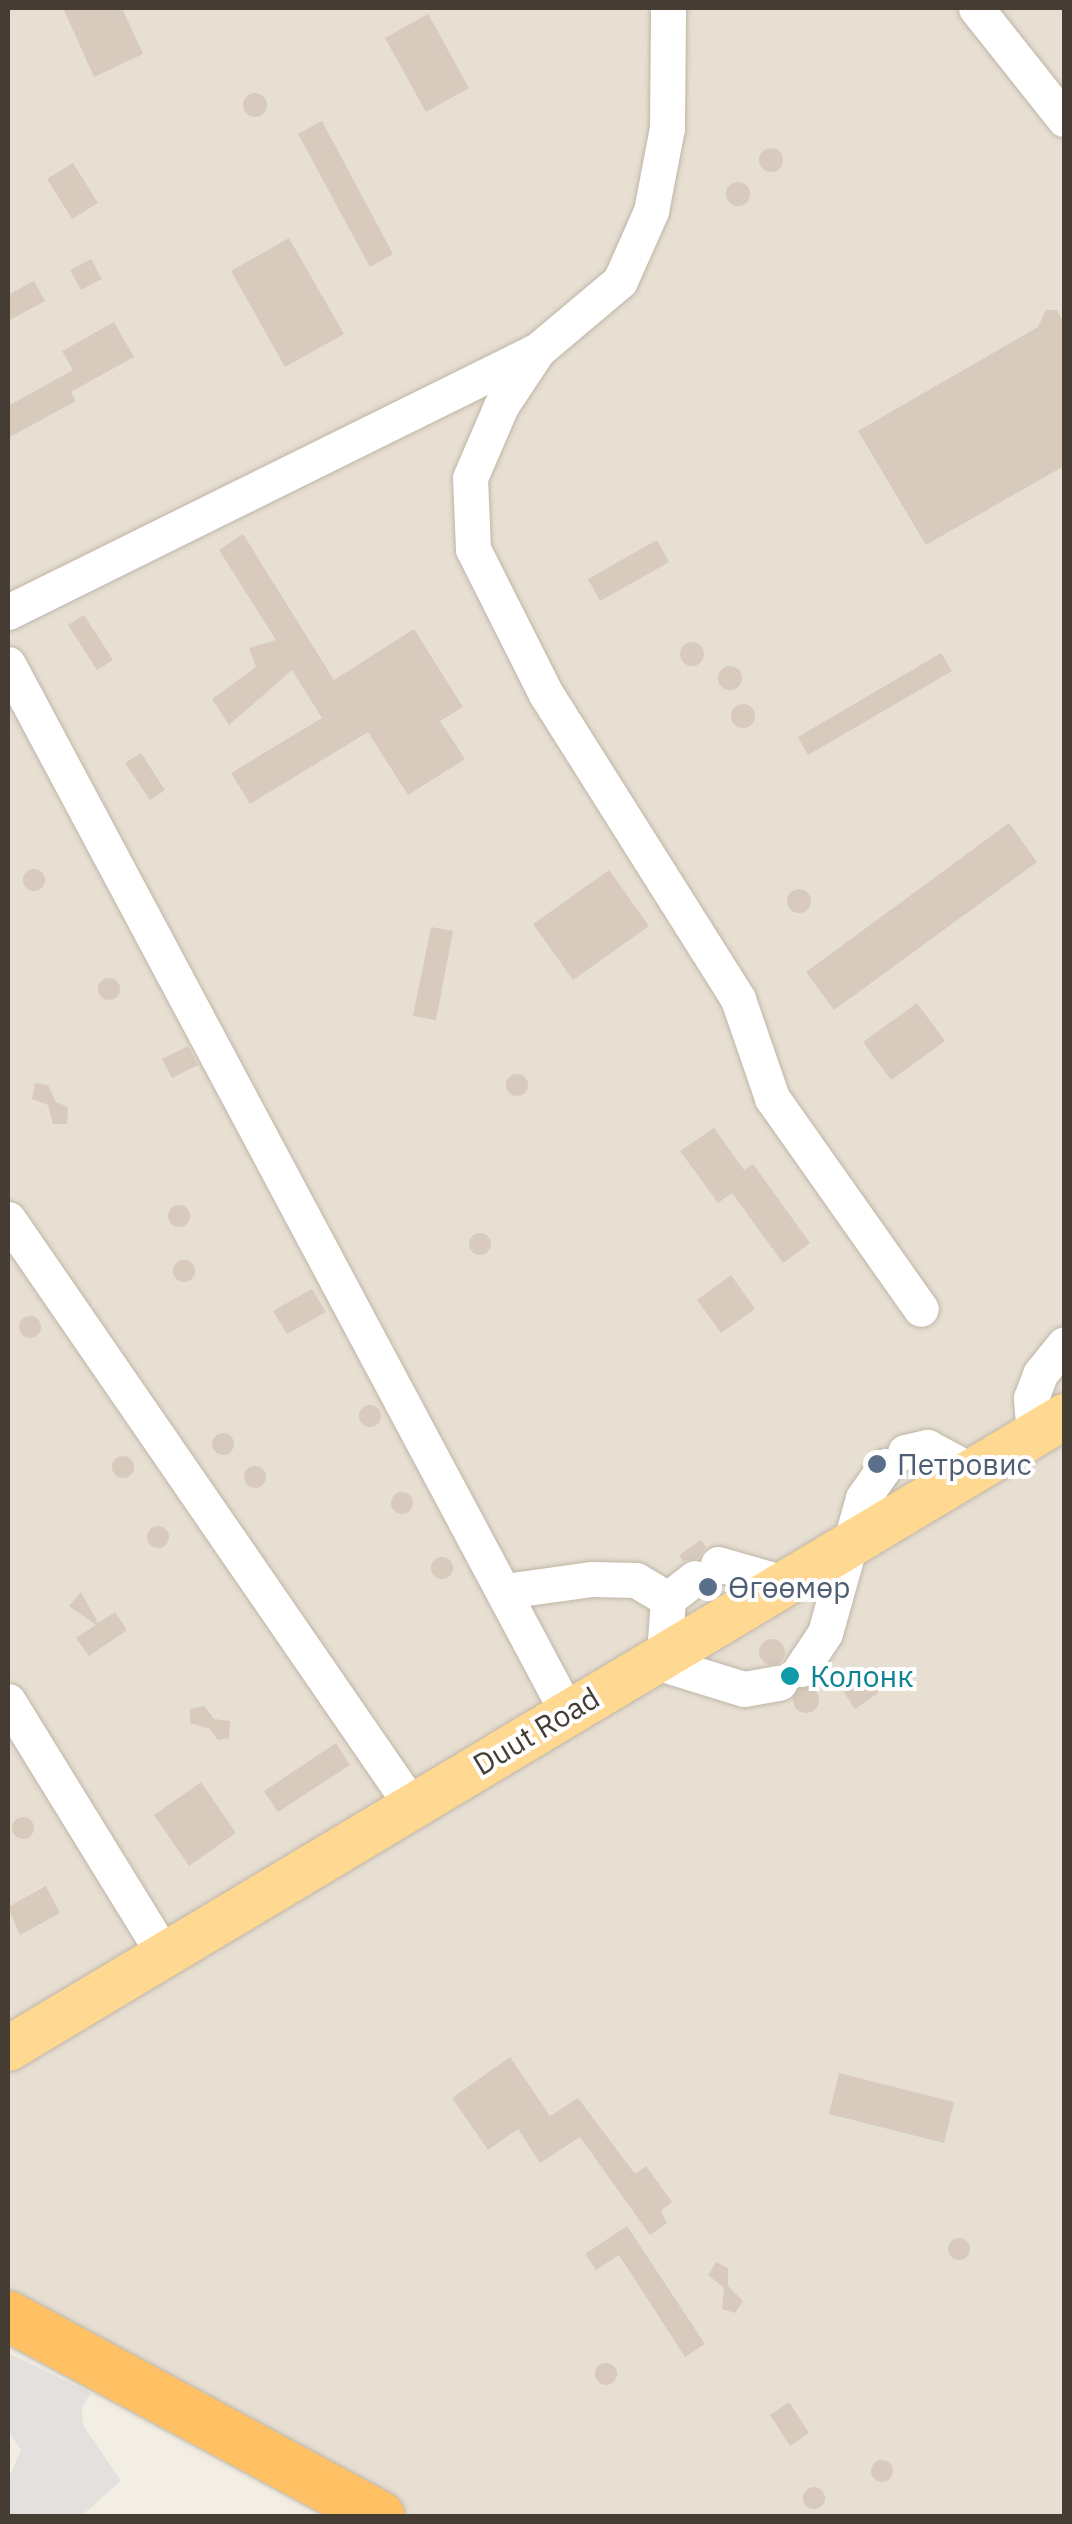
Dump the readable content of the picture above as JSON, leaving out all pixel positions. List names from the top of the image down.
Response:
{
  "streets": {
    "main road": ["Duut Road"]
  },
  "places": ["Петровиc", "Өгөөмөр", "Колонк"]
}
